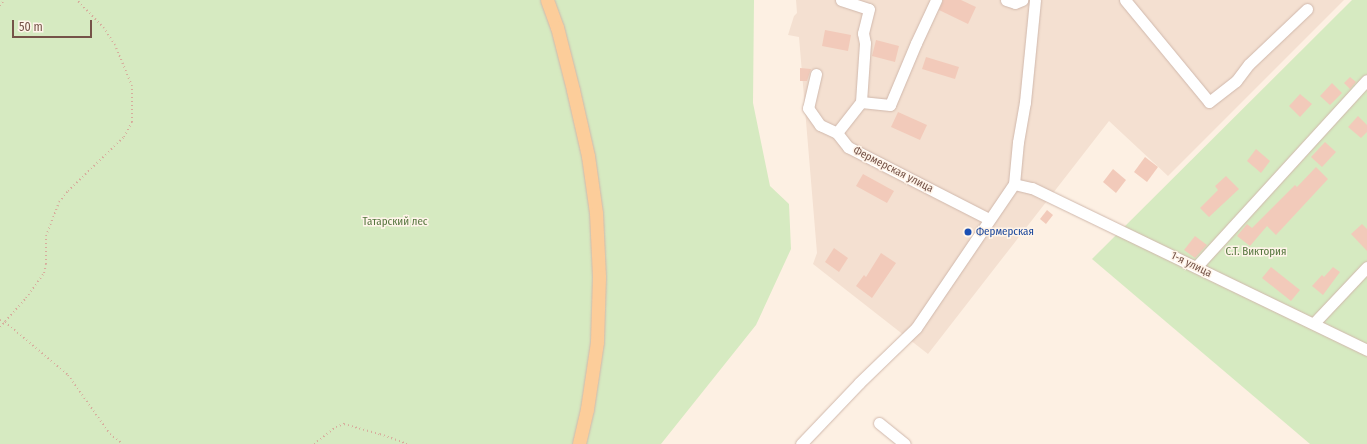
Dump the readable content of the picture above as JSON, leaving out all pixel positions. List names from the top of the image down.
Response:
{
  "streets": {
    "street": ["Фермерская улица", "1-я улица"]
  },
  "parks": ["Татарский лес", "С.Т. Виктория"],
  "places": ["Фермерская"],
  "scale_bar": "50 m"
}
